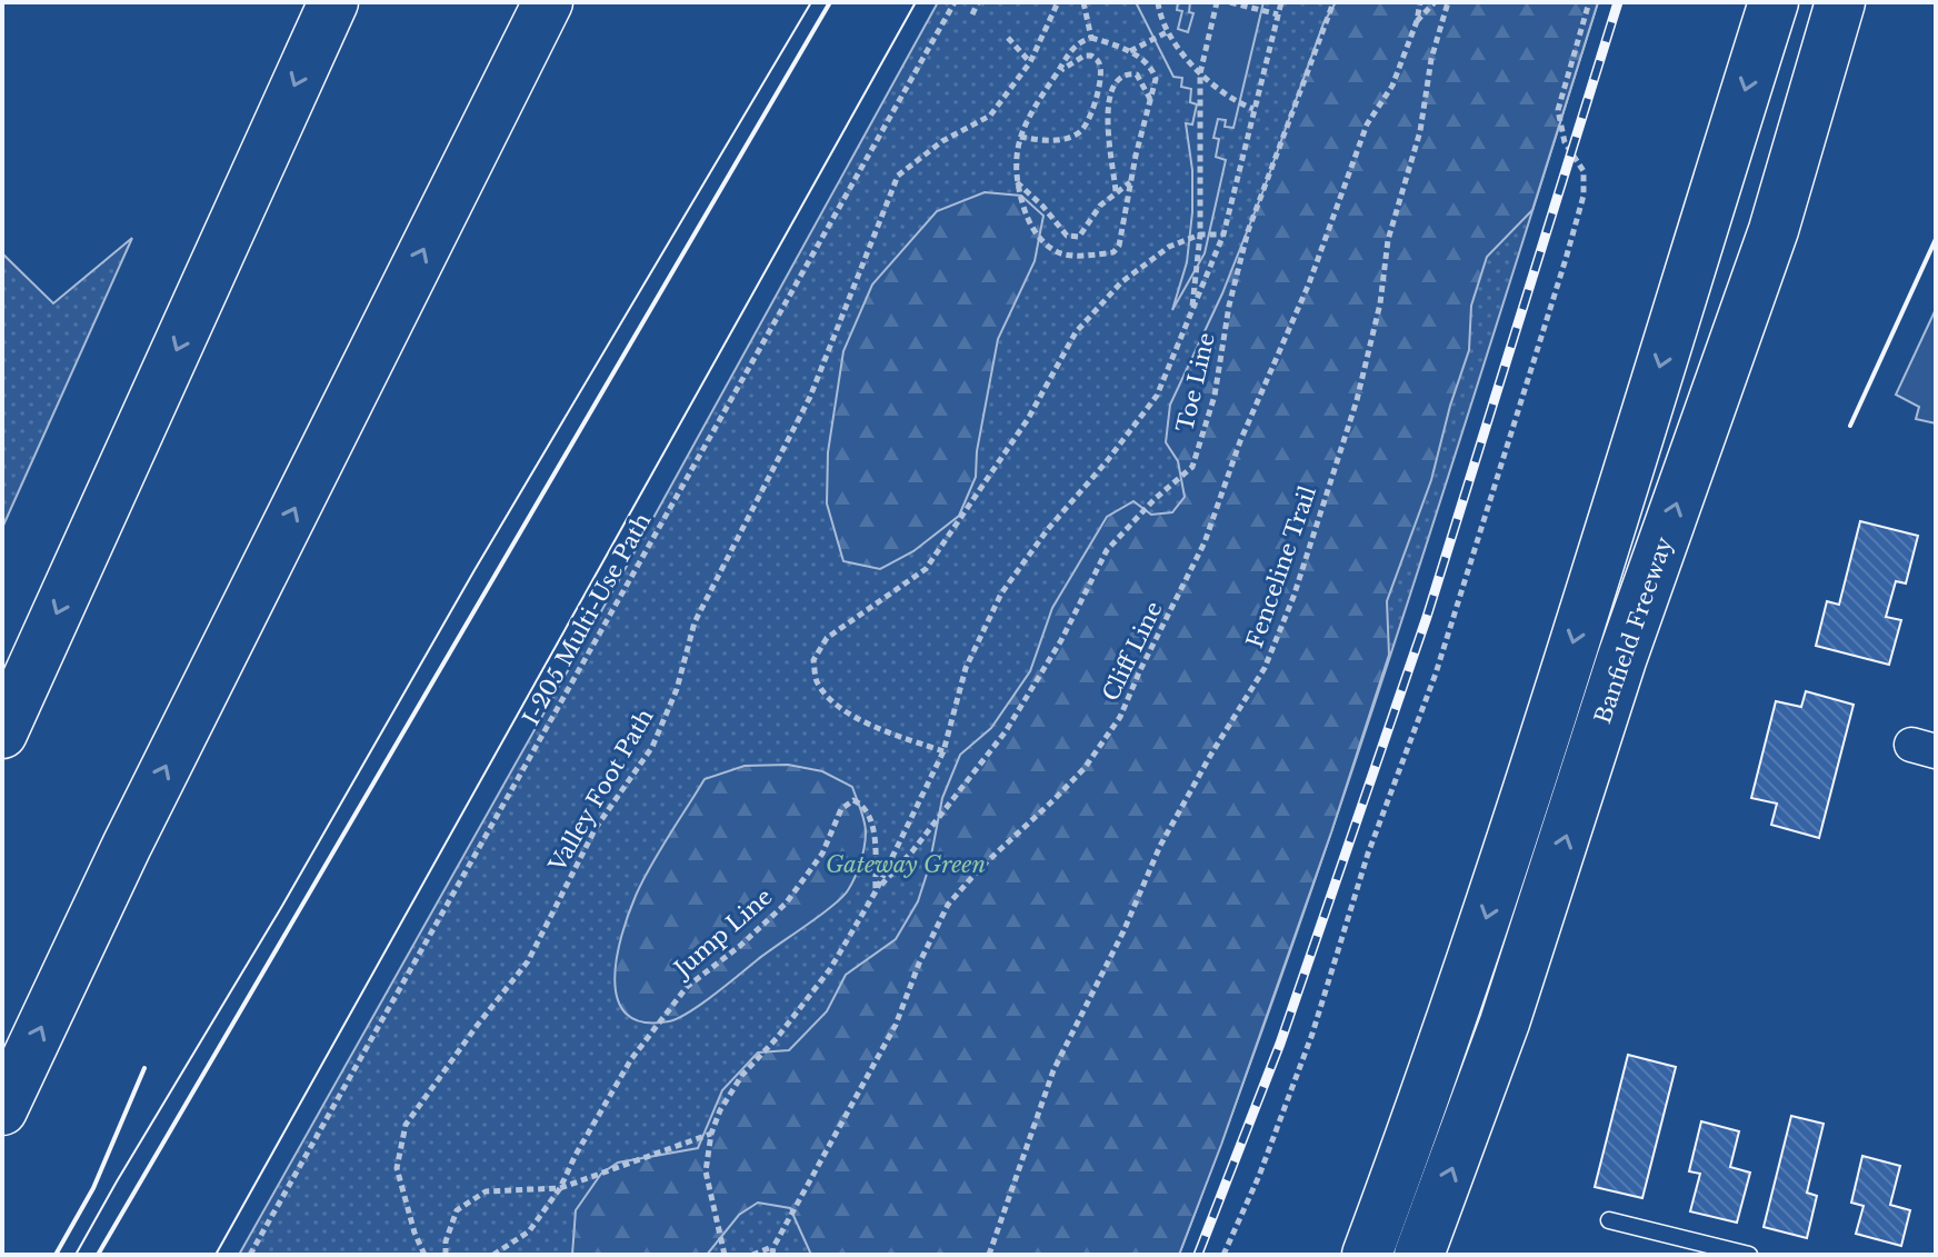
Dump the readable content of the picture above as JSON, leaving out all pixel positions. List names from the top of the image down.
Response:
{
  "streets": {
    "highway": ["Banfield Freeway"],
    "path": [
      "Toe Line",
      "Fenceline Trail",
      "I-205 Multi-Use Path",
      "Cliff Line",
      "Valley Foot Path",
      "Jump Line"
    ]
  },
  "crossings": [
    ["Toe Line", "Jump Line"]
  ],
  "parks": ["Gateway Green"]
}
